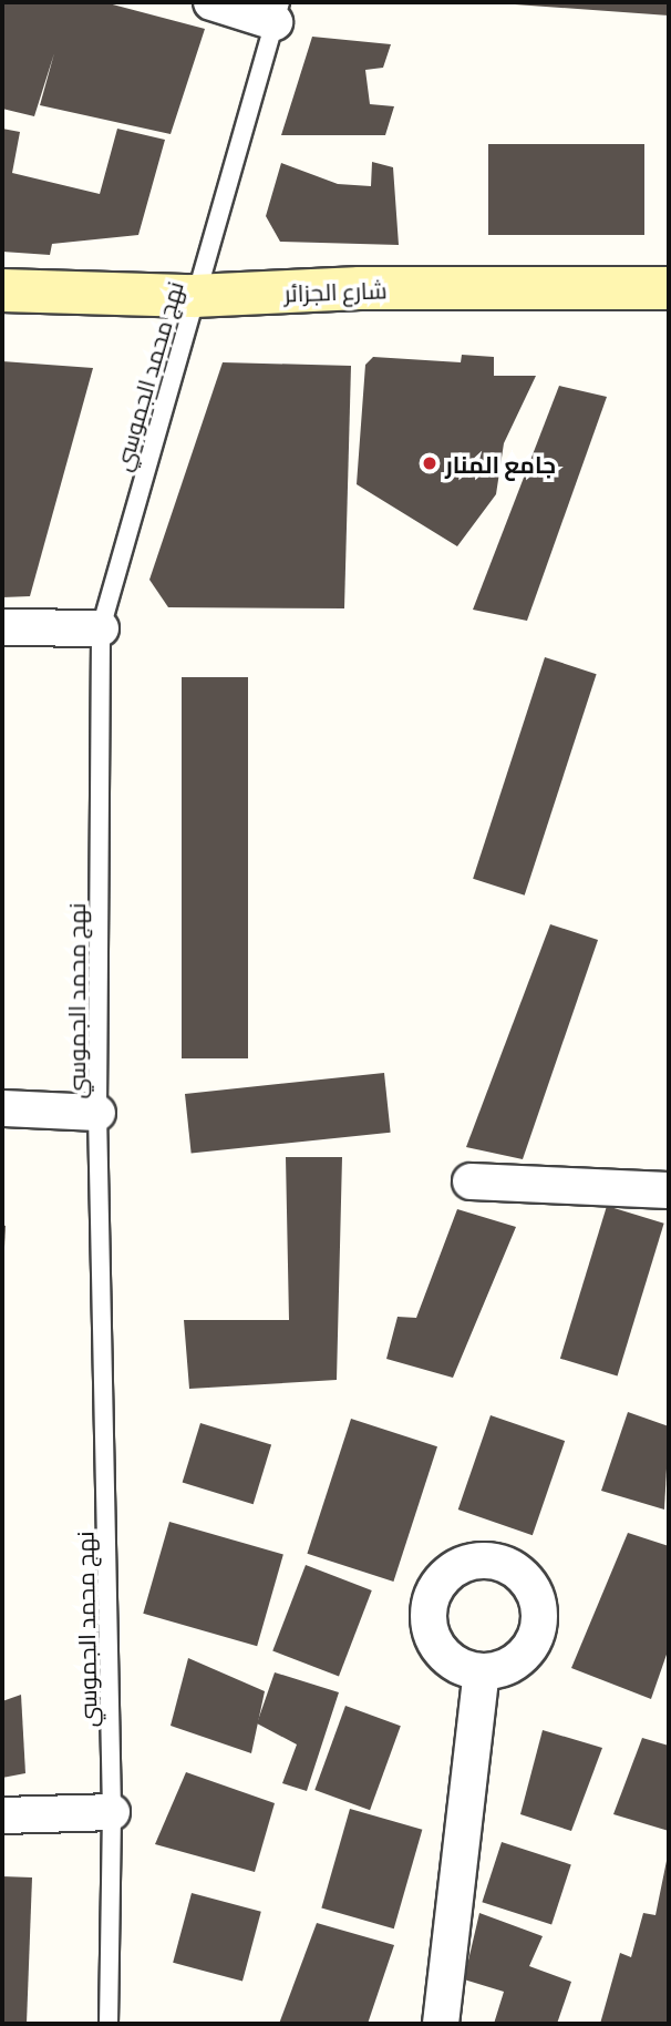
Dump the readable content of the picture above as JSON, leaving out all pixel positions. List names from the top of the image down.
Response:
{
  "streets": {
    "street": ["شارع الجزائر"],
    "lane": ["نهج محمد الجموسي"]
  },
  "crossings": [
    ["شارع الجزائر", "نهج محمد الجموسي"]
  ],
  "places": ["جامع المنار"]
}
